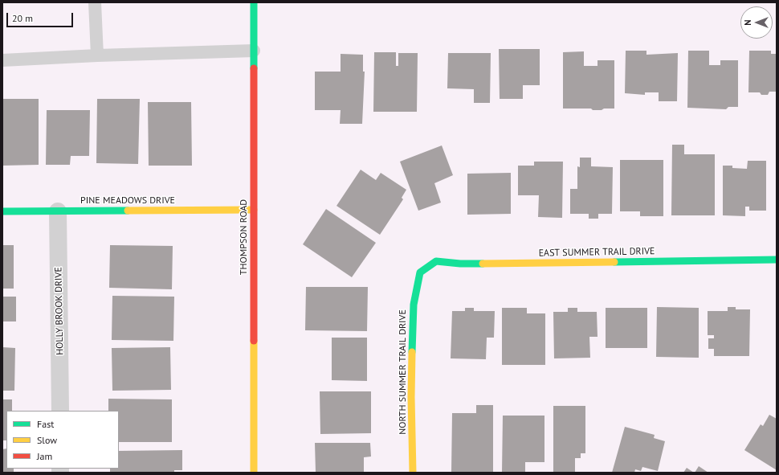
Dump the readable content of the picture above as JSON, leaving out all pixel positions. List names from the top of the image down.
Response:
{
  "streets": {
    "street": [
      "PINE MEADOWS DRIVE",
      "THOMPSON ROAD",
      "EAST SUMMER TRAIL DRIVE",
      "HOLLY BROOK DRIVE",
      "NORTH SUMMER TRAIL DRIVE"
    ]
  },
  "crossings": [
    ["PINE MEADOWS DRIVE", "THOMPSON ROAD"],
    ["PINE MEADOWS DRIVE", "HOLLY BROOK DRIVE"],
    ["EAST SUMMER TRAIL DRIVE", "NORTH SUMMER TRAIL DRIVE"]
  ],
  "legend": ["Fast", "Slow", "Jam"],
  "scale_bar": "20 m",
  "north": "left"
}
